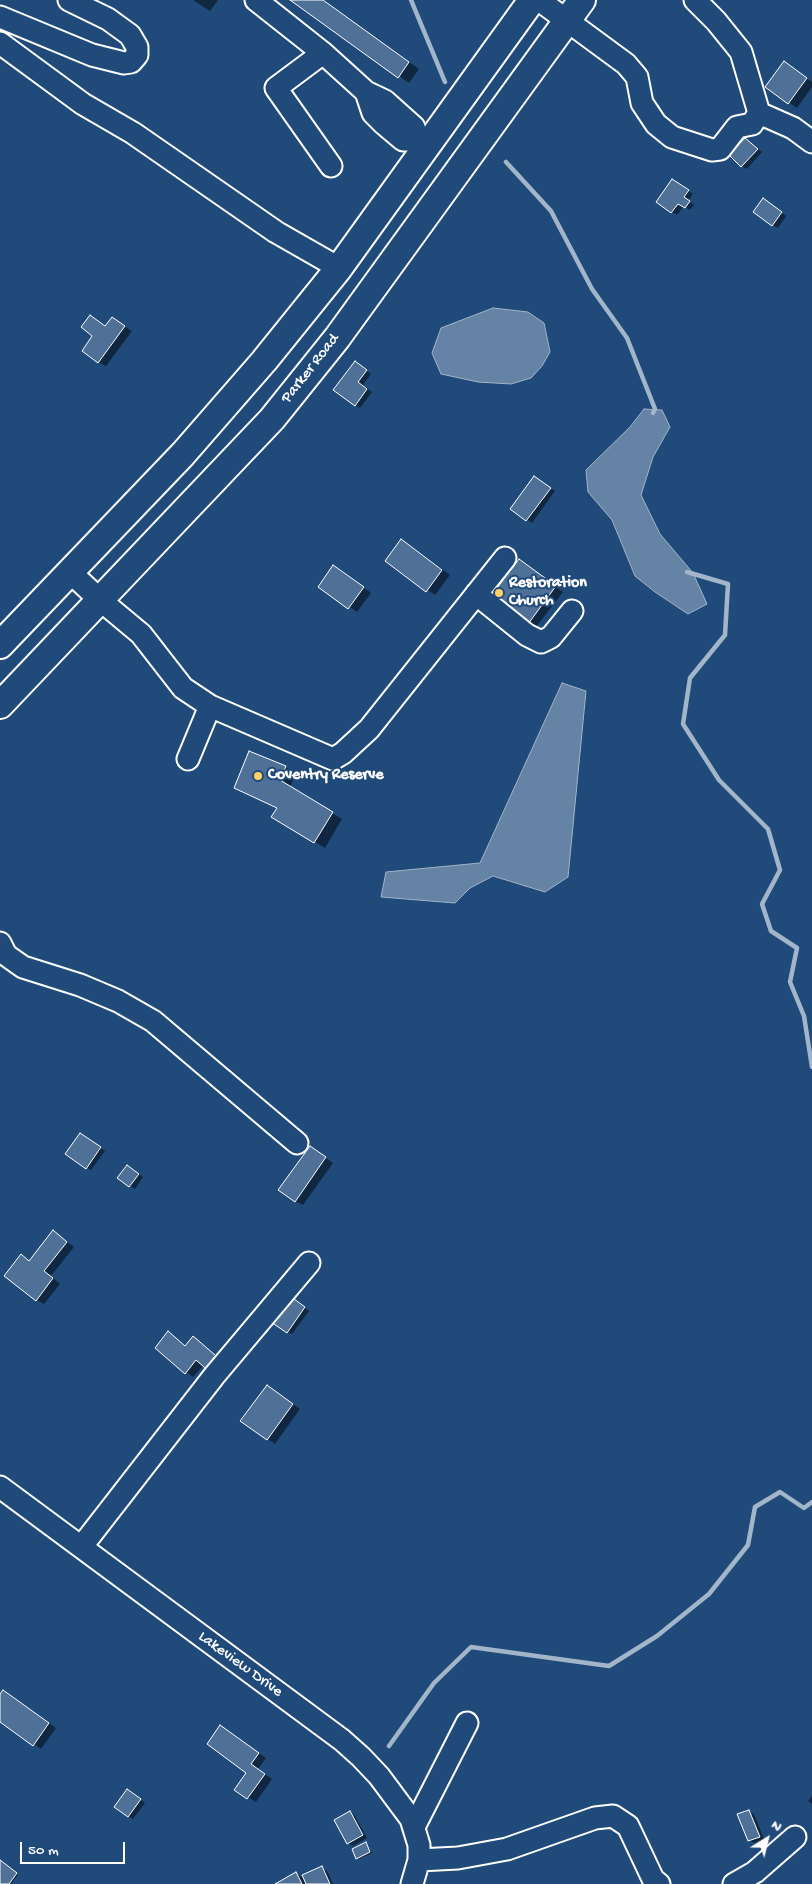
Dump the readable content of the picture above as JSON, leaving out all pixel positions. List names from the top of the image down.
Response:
{
  "streets": {
    "main road": ["Parker Road"],
    "street": ["Lakeview Drive"]
  },
  "places": ["Restoration Church", "Coventry Reserve"],
  "scale_bar": "50 m",
  "north": "top right"
}
